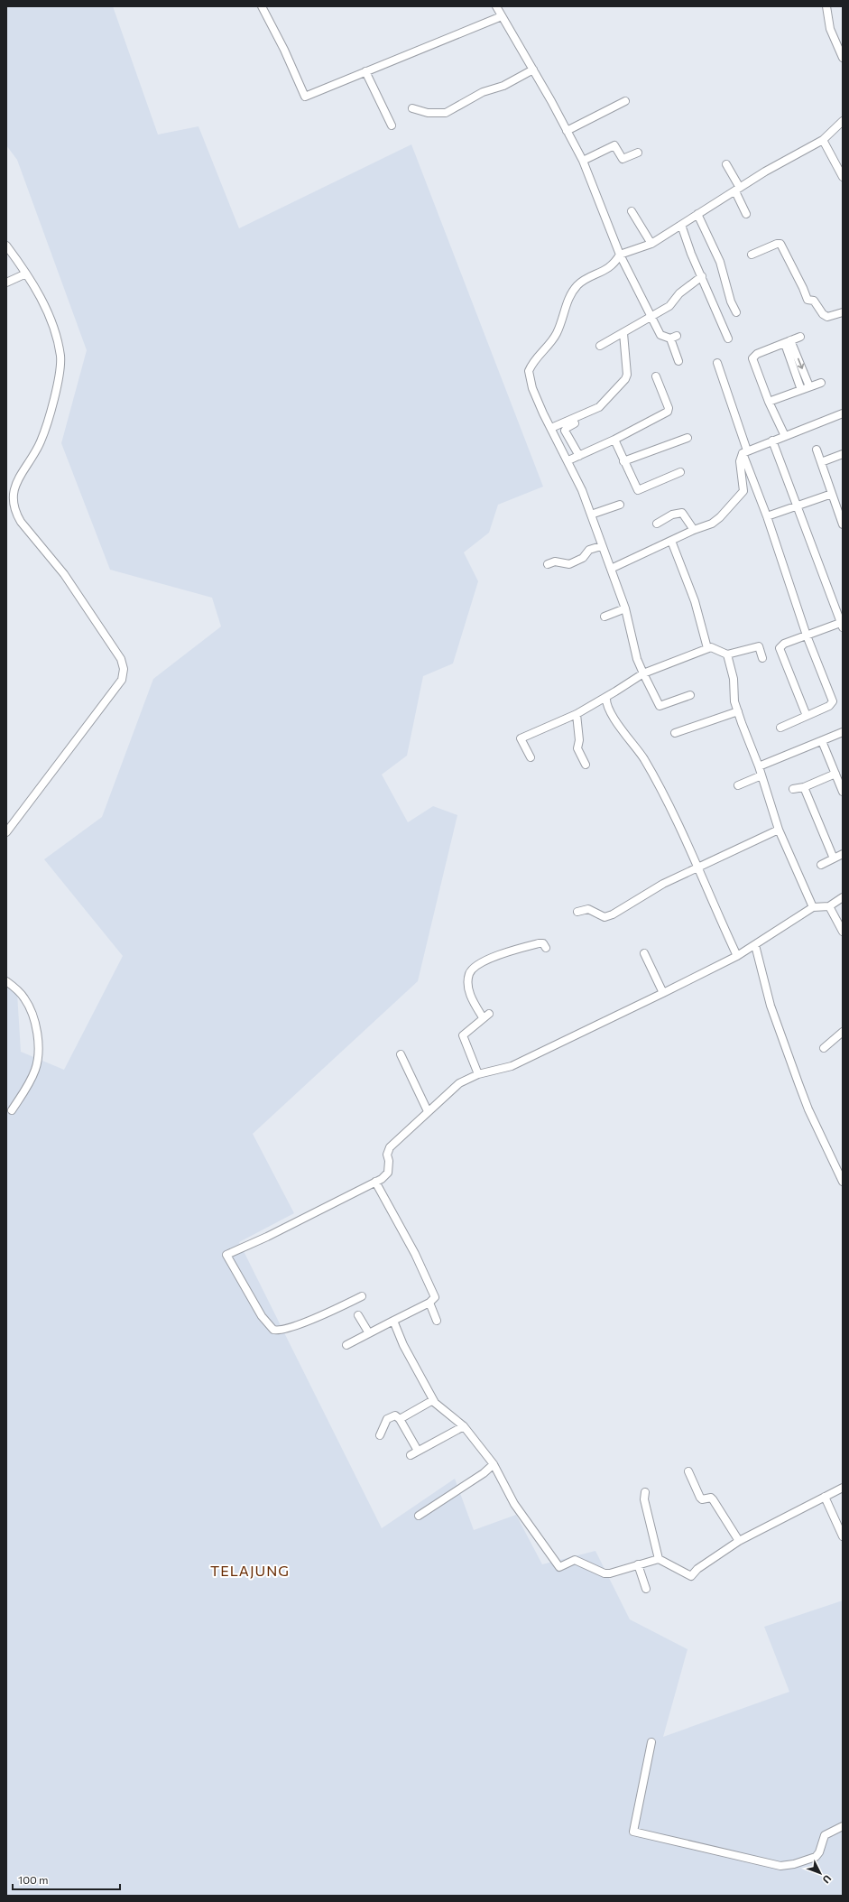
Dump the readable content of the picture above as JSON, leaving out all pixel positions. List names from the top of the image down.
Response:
{
  "districts": ["TELAJUNG"],
  "scale_bar": "100 m",
  "north": "bottom right"
}
